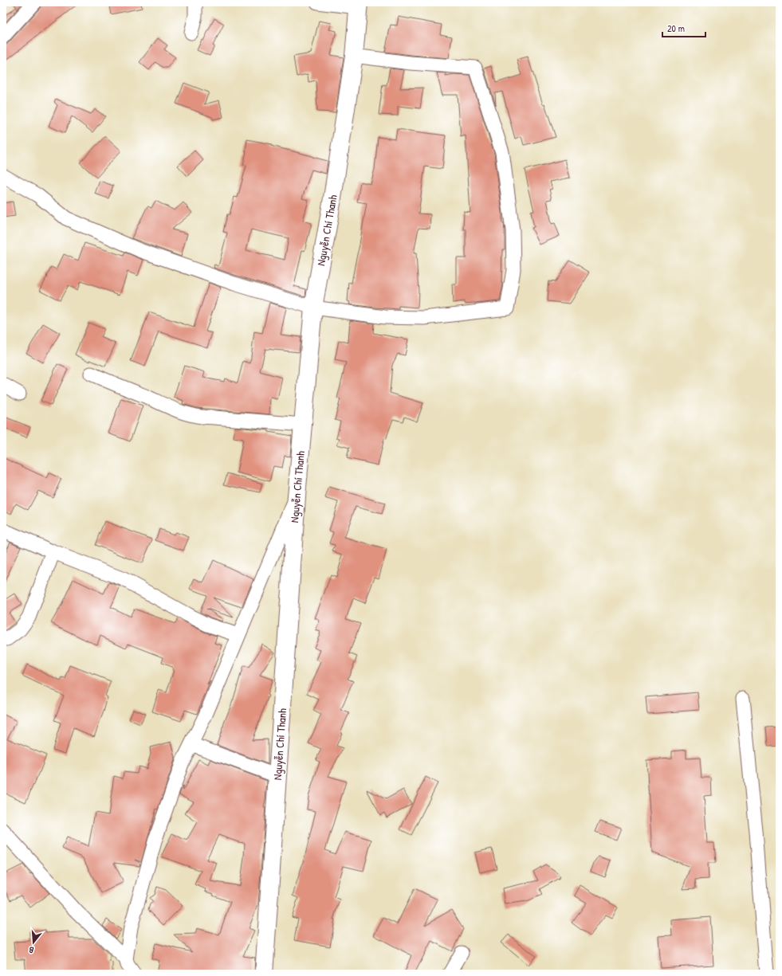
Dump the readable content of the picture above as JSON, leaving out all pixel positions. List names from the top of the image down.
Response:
{
  "streets": {
    "main road": ["Nguyễn Chí Thanh"]
  },
  "scale_bar": "20 m",
  "north": "bottom"
}
